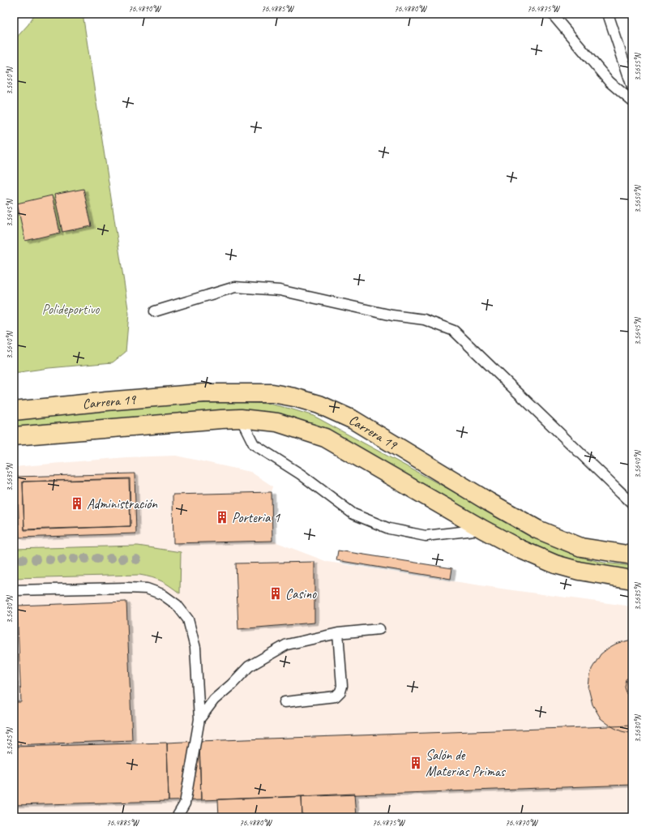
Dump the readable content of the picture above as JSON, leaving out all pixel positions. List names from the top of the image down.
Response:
{
  "streets": {
    "main road": ["Carrera 19"]
  },
  "parks": ["Polideportivo"],
  "places": {
    "building": [
      "Administración",
      "Porteria 1",
      "Casino",
      "Salón de Materias Primas"
    ]
  },
  "coordinates": [
    "76.4890°W",
    "76.4885°W",
    "76.4880°W",
    "76.4875°W",
    "3.5655°N",
    "3.5650°N",
    "3.5645°N",
    "3.5640°N",
    "3.5635°N",
    "3.5630°N",
    "3.5625°N",
    "76.4870°W"
  ]
}
